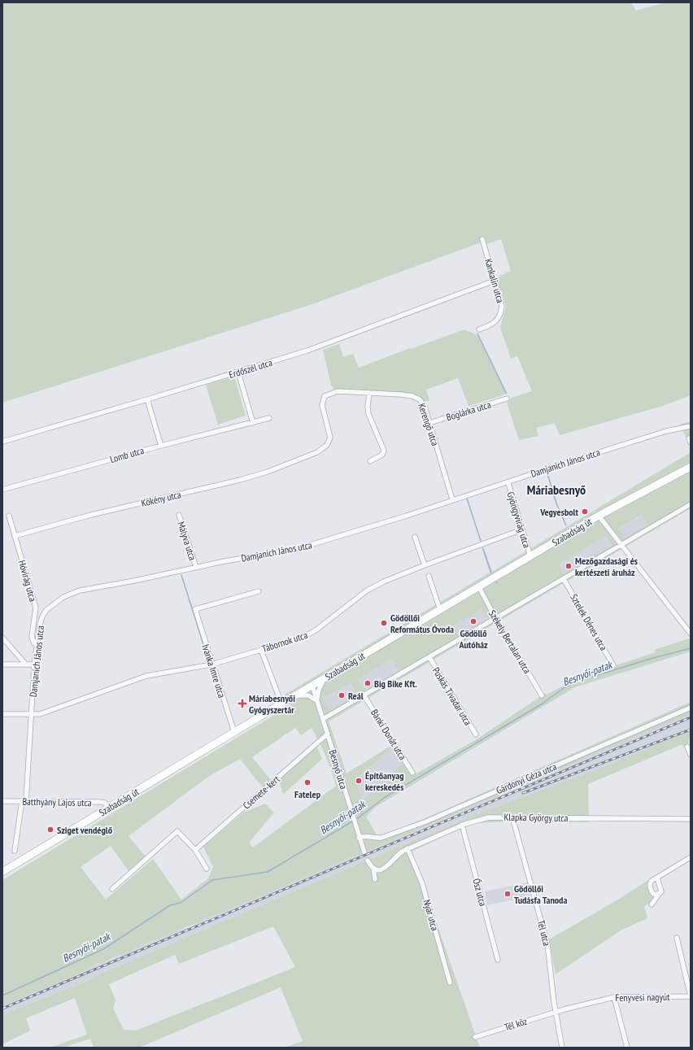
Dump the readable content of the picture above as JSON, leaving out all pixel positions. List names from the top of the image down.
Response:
{
  "streets": {
    "main road": ["Szabadság út"],
    "street": [
      "Kankalin utca",
      "Erdőszél utca",
      "Boglárka utca",
      "Kerengő utca",
      "Lomb utca",
      "Damjanich János utca",
      "Kökény utca",
      "Gyöngyvirág utca",
      "Mályva utca",
      "Hóvirág utca",
      "Sztelek Dénes utca",
      "Tábornok utca",
      "Székely Bertalan utca",
      "Ivánka Imre utca",
      "Puskás Tivadar utca",
      "Bánki Donát utca",
      "Besnyő utca",
      "Gárdonyi Géza utca",
      "Csemete-kert",
      "Batthyány Lajos utca",
      "Klapka György utca",
      "Ősz utca",
      "Nyár utca",
      "Tél utca",
      "Fenyvesi nagyút",
      "Tél köz"
    ]
  },
  "crossings": [
    ["Kankalin utca", "Erdőszél utca"],
    ["Boglárka utca", "Kerengő utca"],
    ["Kerengő utca", "Damjanich János utca"],
    ["Kerengő utca", "Kökény utca"],
    ["Damjanich János utca", "Gyöngyvirág utca"],
    ["Damjanich János utca", "Mályva utca"],
    ["Damjanich János utca", "Hóvirág utca"],
    ["Damjanich János utca", "Tábornok utca"],
    ["Damjanich János utca", "Batthyány Lajos utca"],
    ["Kökény utca", "Hóvirág utca"],
    ["Gyöngyvirág utca", "Szabadság út"],
    ["Gyöngyvirág utca", "Tábornok utca"],
    ["Szabadság út", "Székely Bertalan utca"],
    ["Szabadság út", "Ivánka Imre utca"],
    ["Szabadság út", "Besnyő utca"],
    ["Szabadság út", "Batthyány Lajos utca"],
    ["Tábornok utca", "Ivánka Imre utca"],
    ["Besnyő utca", "Gárdonyi Géza utca"],
    ["Besnyő utca", "Csemete-kert"],
    ["Klapka György utca", "Ősz utca"],
    ["Klapka György utca", "Nyár utca"],
    ["Klapka György utca", "Tél utca"],
    ["Tél utca", "Fenyvesi nagyút"],
    ["Tél utca", "Tél köz"],
    ["Fenyvesi nagyút", "Tél köz"]
  ],
  "districts": ["Máriabesnyő"],
  "water": ["Besnyői-patak"],
  "places": {
    "other": [
      "Vegyesbolt",
      "Mezőgazdasági és kertészeti áruház",
      "Gödöllő Autóház",
      "Gödöllői Református Óvoda",
      "Big Bike Kft.",
      "Reál",
      "Építőanyag kereskedés",
      "Fatelep",
      "Sziget vendéglő",
      "Gödöllői Tudásfa Tanoda"
    ],
    "health": ["Máriabesnyői Gyógyszertár"]
  }
}
